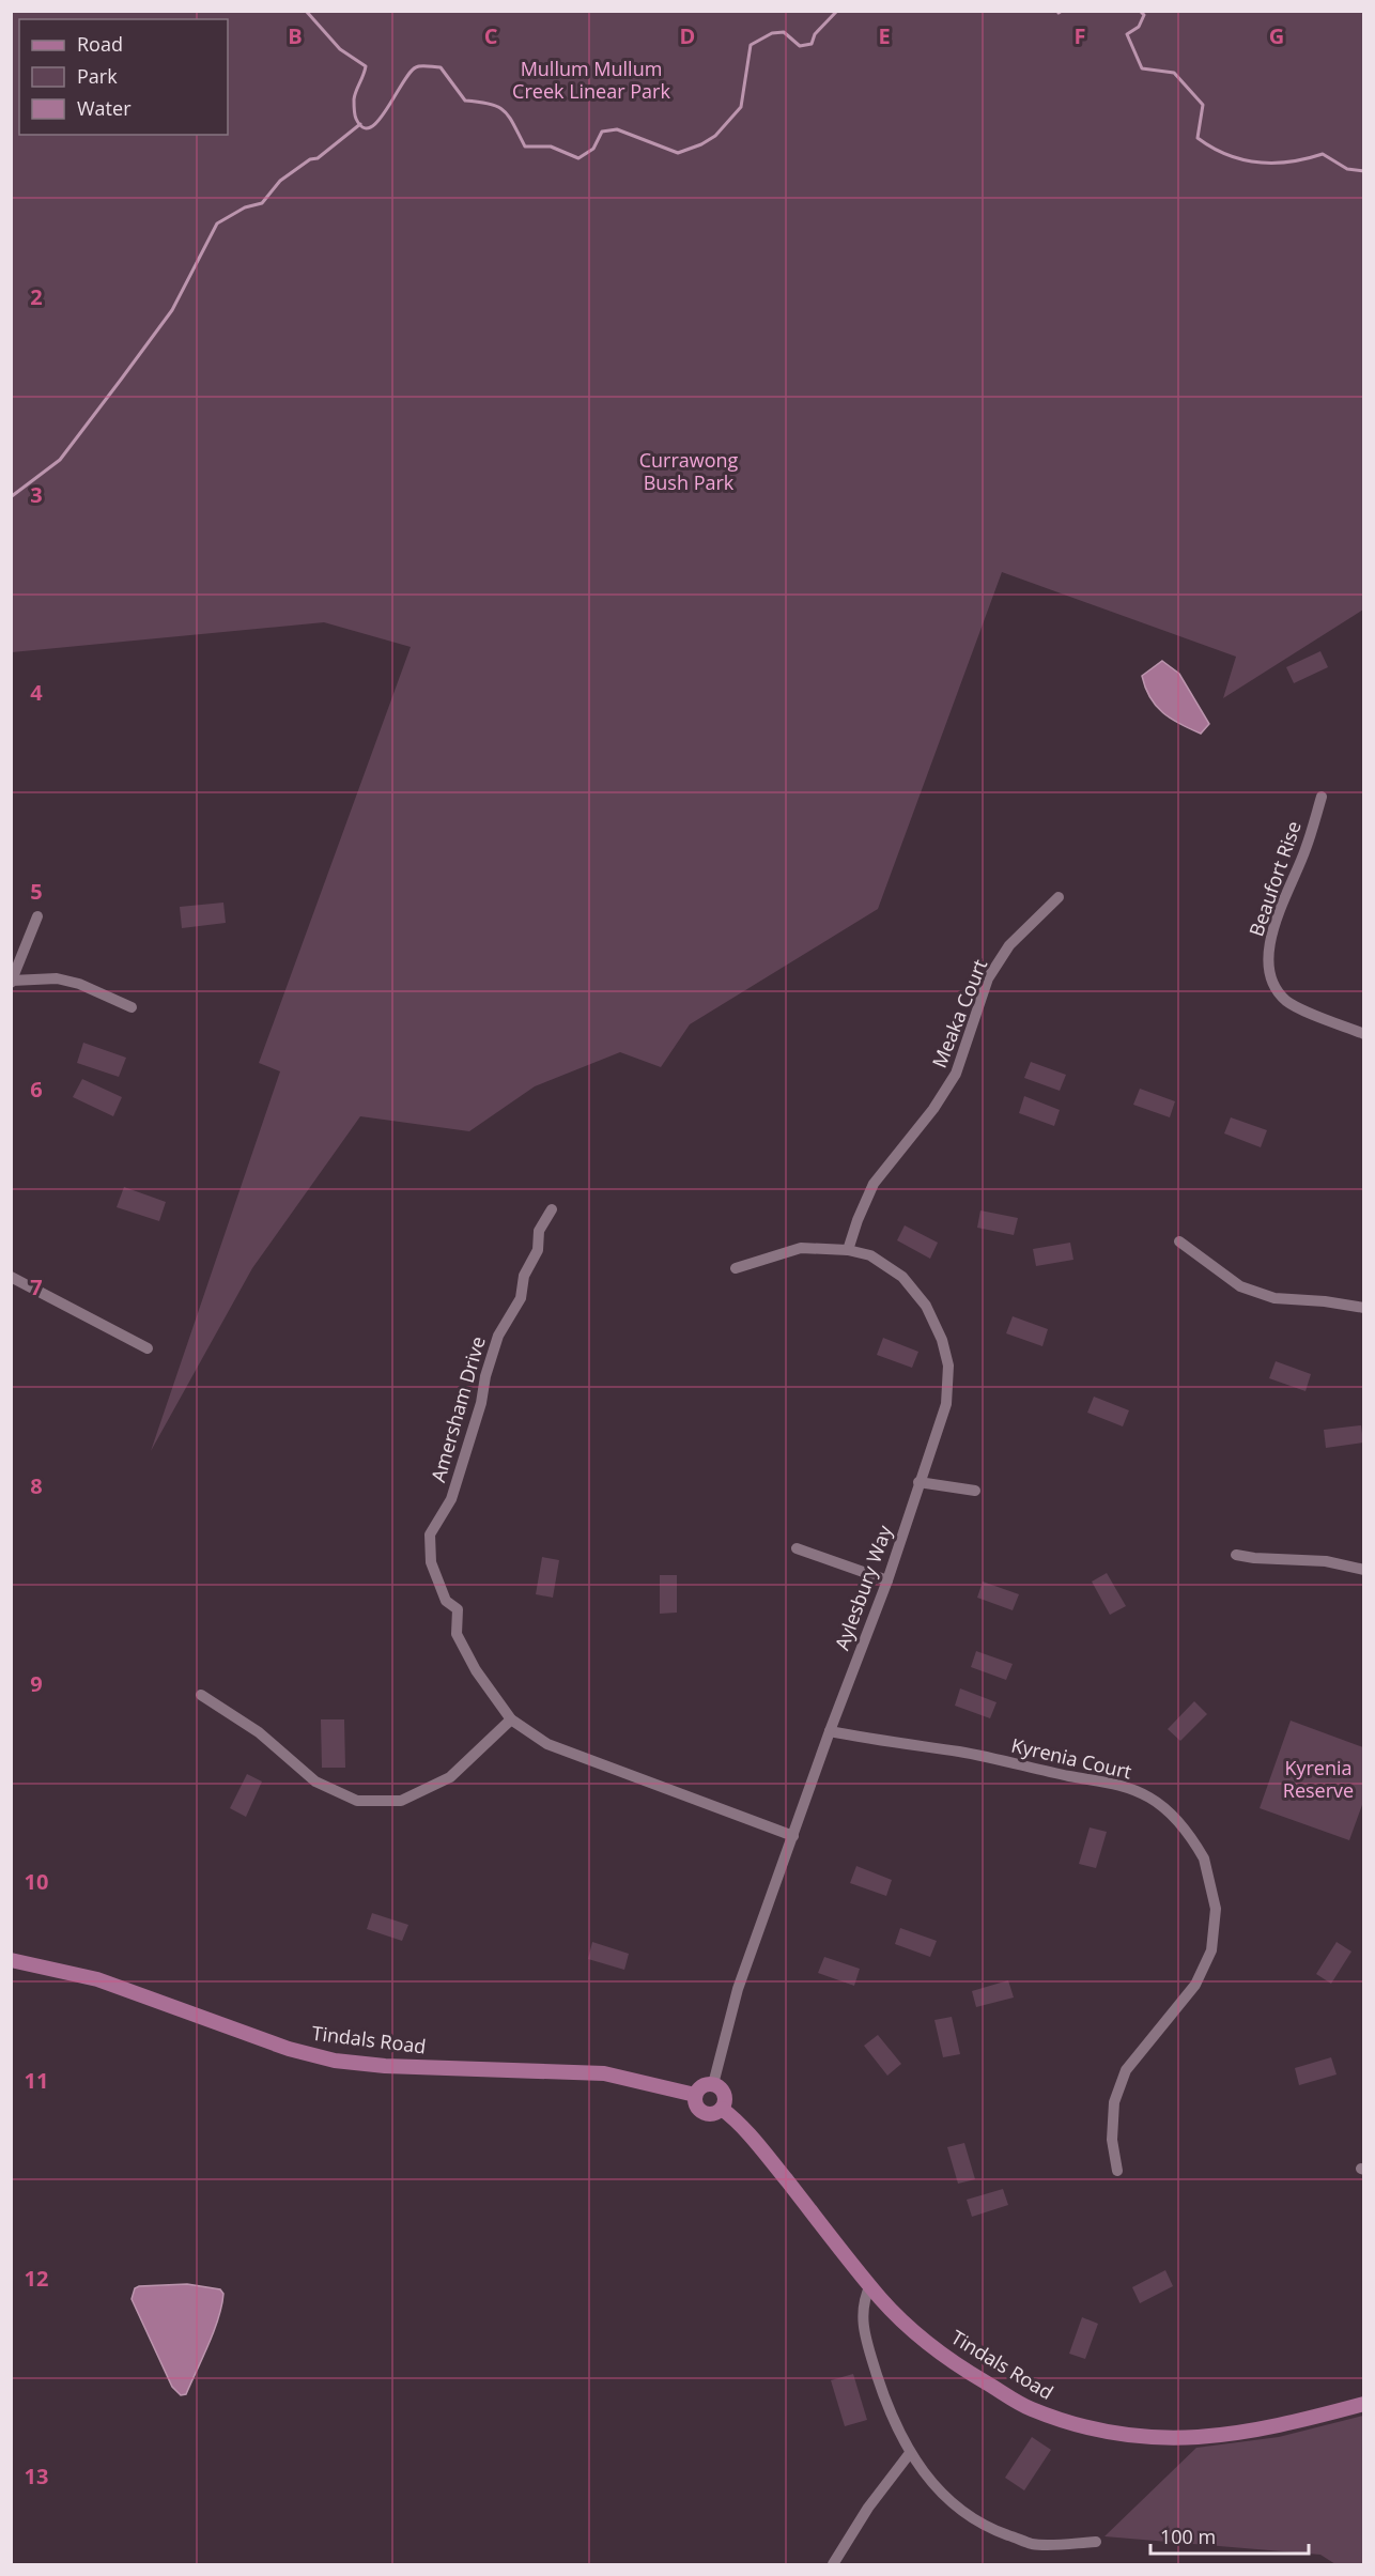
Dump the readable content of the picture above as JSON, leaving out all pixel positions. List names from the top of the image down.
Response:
{
  "streets": {
    "main road": ["Tindals Road"],
    "street": [
      "Beaufort Rise",
      "Meaka Court",
      "Amersham Drive",
      "Aylesbury Way",
      "Kyrenia Court"
    ]
  },
  "crossings": [
    ["Meaka Court", "Aylesbury Way"],
    ["Amersham Drive", "Aylesbury Way"],
    ["Aylesbury Way", "Kyrenia Court"],
    ["Aylesbury Way", "Tindals Road"]
  ],
  "parks": ["Mullum Mullum Creek Linear Park", "Currawong Bush Park", "Kyrenia Reserve"],
  "legend": ["Road", "Park", "Water"],
  "scale_bar": "100 m",
  "grid": {
    "columns": [
      "B",
      "C",
      "D",
      "E",
      "F",
      "G"
    ],
    "rows": [
      "2",
      "3",
      "4",
      "5",
      "6",
      "7",
      "8",
      "9",
      "10",
      "11",
      "12",
      "13"
    ]
  }
}
